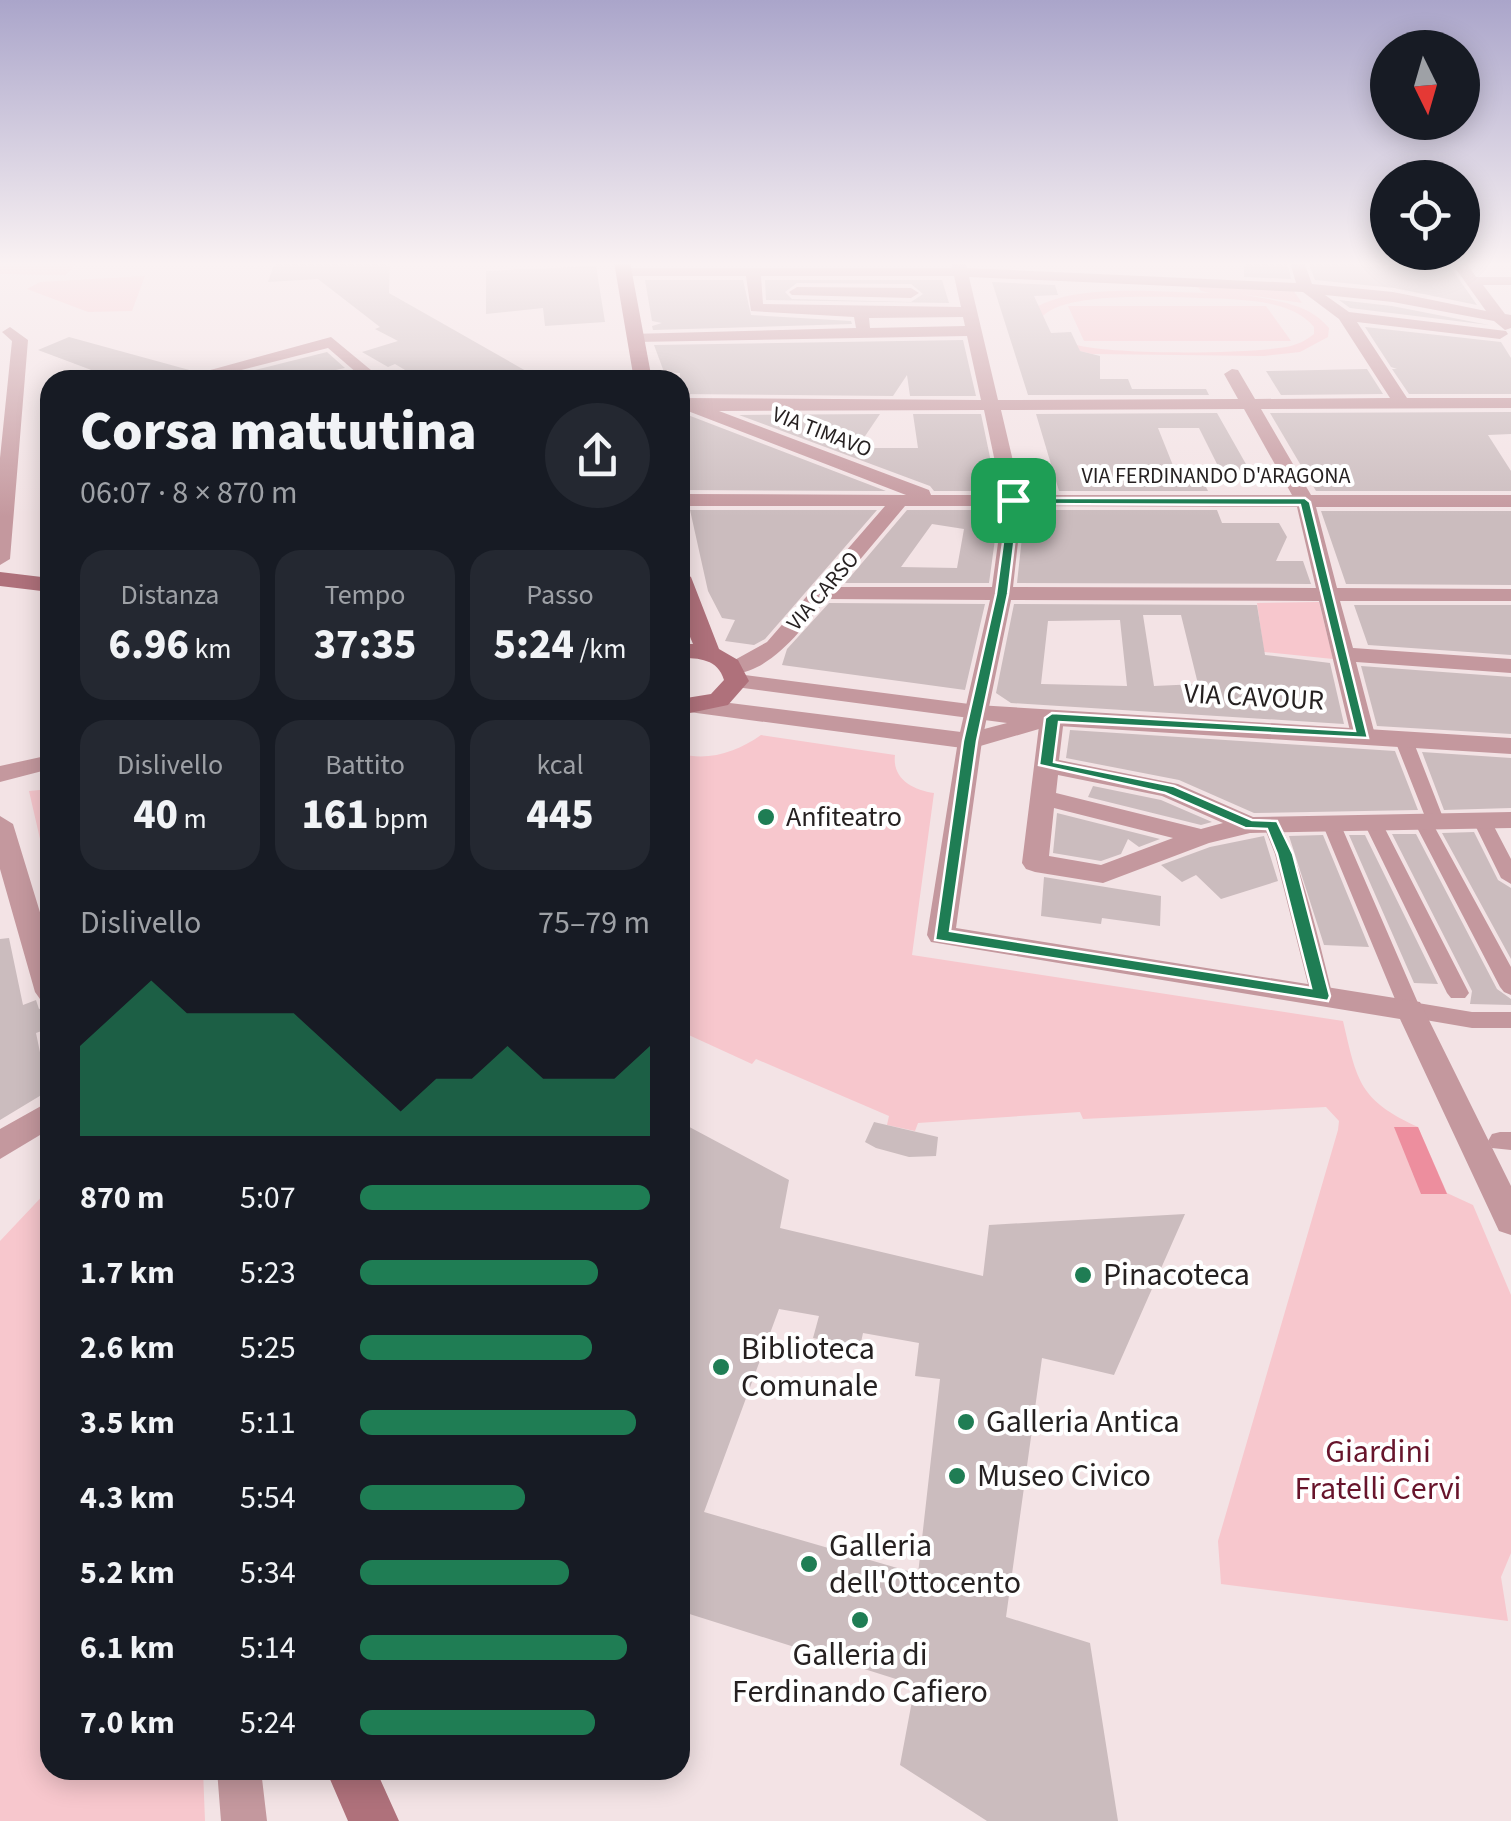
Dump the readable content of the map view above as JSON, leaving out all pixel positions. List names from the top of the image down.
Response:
{
  "streets": {
    "street": [
      "VIA TIMAVO",
      "VIA FERDINANDO D'ARAGONA",
      "VIA CARSO",
      "VIA CAVOUR"
    ]
  },
  "crossings": [
    ["VIA TIMAVO", "VIA FERDINANDO D'ARAGONA"],
    ["VIA FERDINANDO D'ARAGONA", "VIA CARSO"],
    ["VIA CARSO", "VIA CAVOUR"]
  ],
  "parks": ["Giardini Fratelli Cervi"],
  "places": [
    "Anfiteatro",
    "Pinacoteca",
    "Biblioteca Comunale",
    "Galleria Antica",
    "Museo Civico",
    "Galleria dell'Ottocento",
    "Galleria di Ferdinando Cafiero"
  ],
  "north": "bottom",
  "page": {
    "heading": ["Corsa mattutina", "06:07 · 8 × 870 m"],
    "stats": [
      ["Distanza", "6.96 km"],
      ["Tempo", "37:35"],
      ["Passo", "5:24 /km"],
      ["Dislivello", "40 m"],
      ["Battito", "161 bpm"],
      ["kcal", "445"]
    ],
    "chart": ["Dislivello", "75–79 m"],
    "list": [
      {
        "name": "870 m",
        "note": "5:07"
      },
      {
        "name": "1.7 km",
        "note": "5:23"
      },
      {
        "name": "2.6 km",
        "note": "5:25"
      },
      {
        "name": "3.5 km",
        "note": "5:11"
      },
      {
        "name": "4.3 km",
        "note": "5:54"
      },
      {
        "name": "5.2 km",
        "note": "5:34"
      },
      {
        "name": "6.1 km",
        "note": "5:14"
      },
      {
        "name": "7.0 km",
        "note": "5:24"
      }
    ]
  }
}
